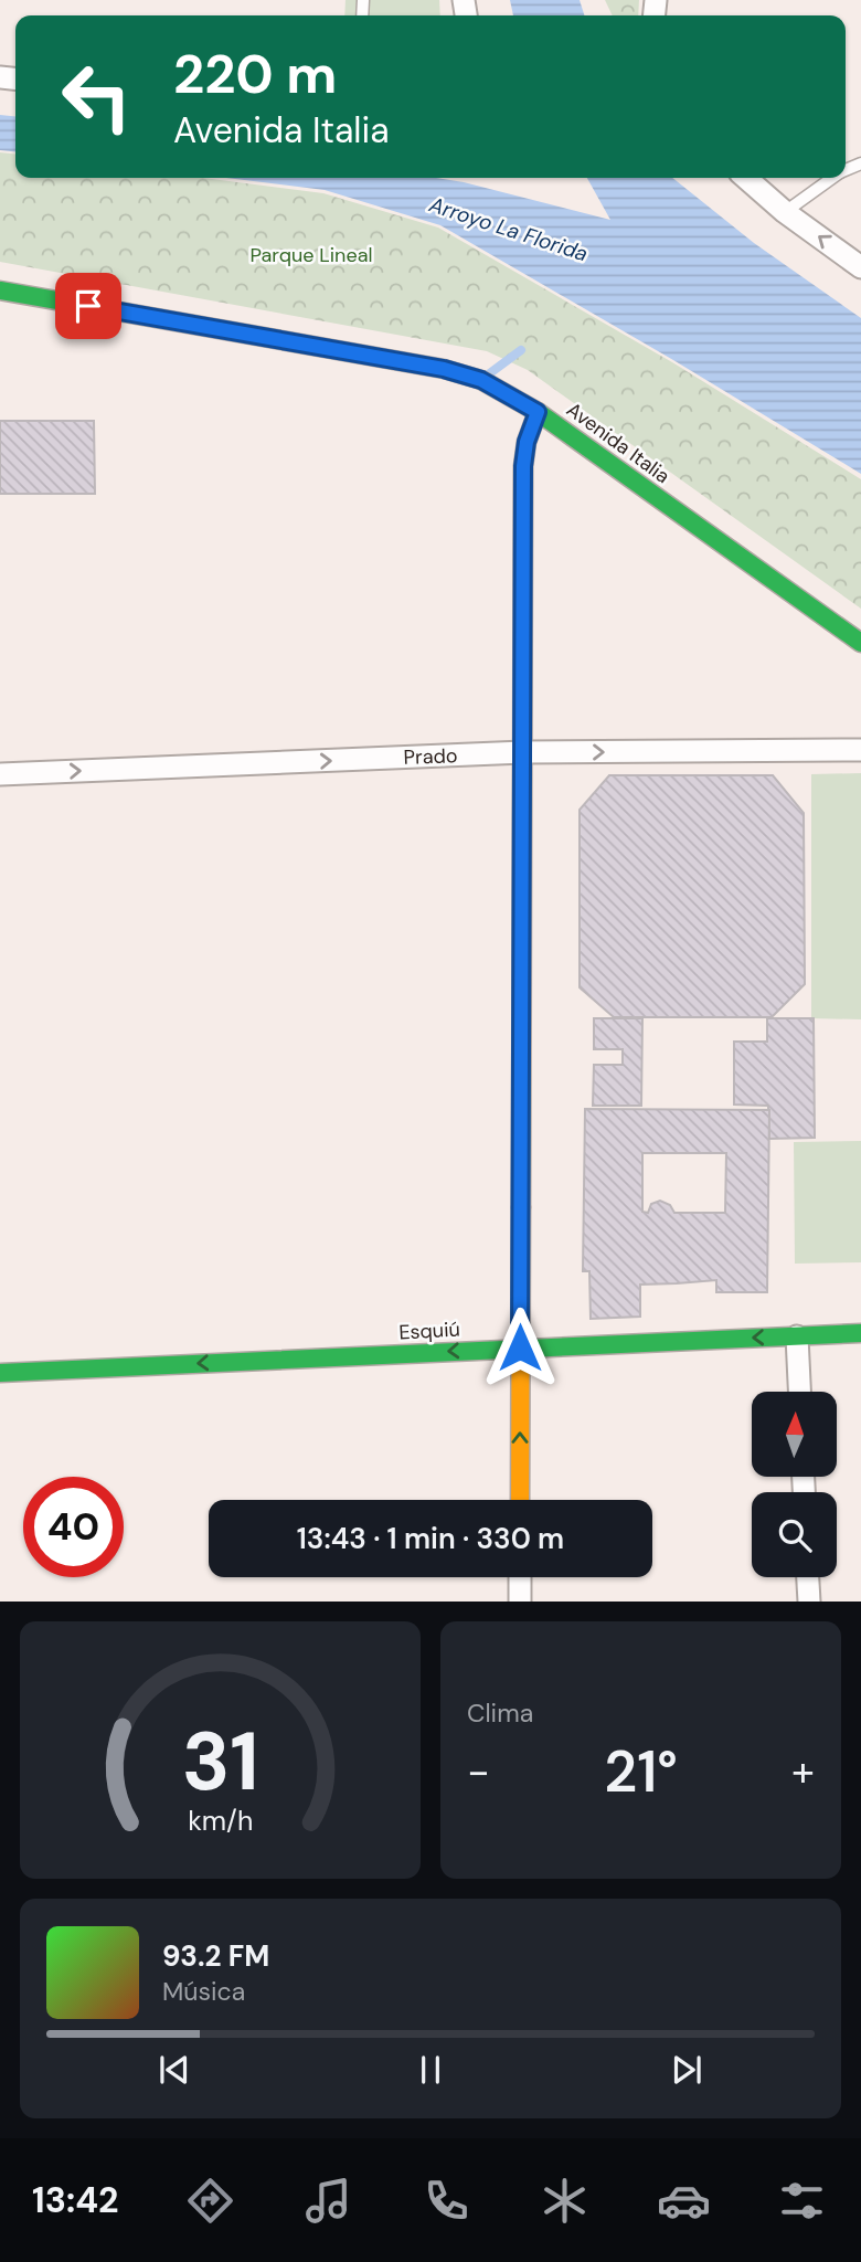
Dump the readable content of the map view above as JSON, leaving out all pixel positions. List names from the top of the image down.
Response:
{
  "streets": {
    "street": ["Avenida Italia", "Prado", "Esquiú"]
  },
  "one_way": ["Prado", "Esquiú"],
  "water": ["Arroyo La Florida"],
  "parks": ["Parque Lineal"],
  "north": "top",
  "page": {
    "turn": ["220 m", "Avenida Italia"],
    "limit": "40",
    "trip": "13:43 · 1 min · 330 m",
    "tile": "Clima",
    "heat": ["−", "21°", "+"],
    "song": ["93.2 FM", "Música"],
    "tabs": "13:42",
    "gauge": ["31", "km/h"]
  }
}
